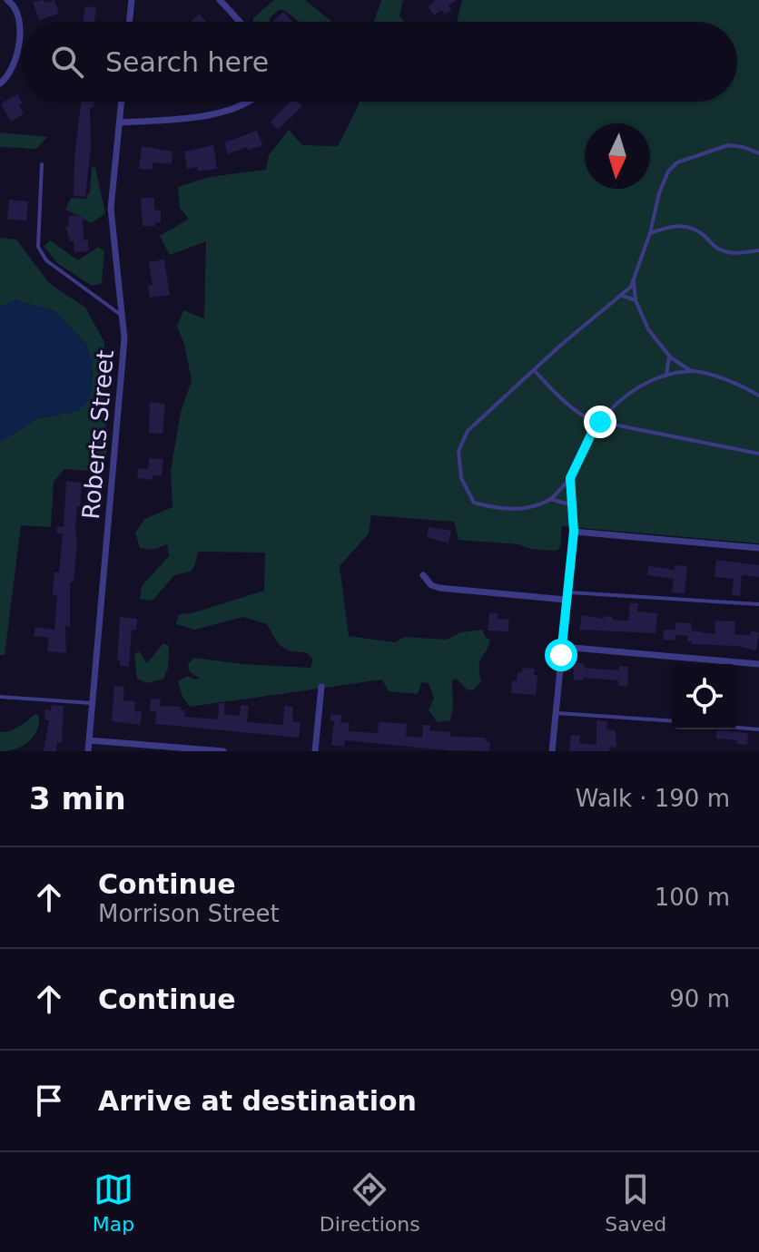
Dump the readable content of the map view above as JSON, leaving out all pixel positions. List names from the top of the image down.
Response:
{
  "streets": {
    "street": ["Roberts Street"]
  },
  "north": "bottom",
  "page": {
    "search": "Search here",
    "heading": ["3 min", "Walk · 190 m"],
    "list": [
      ["Continue", "Morrison Street", "100 m"],
      ["Continue", "90 m"],
      "Arrive at destination"
    ],
    "nav": ["Map", "Directions", "Saved"]
  }
}
